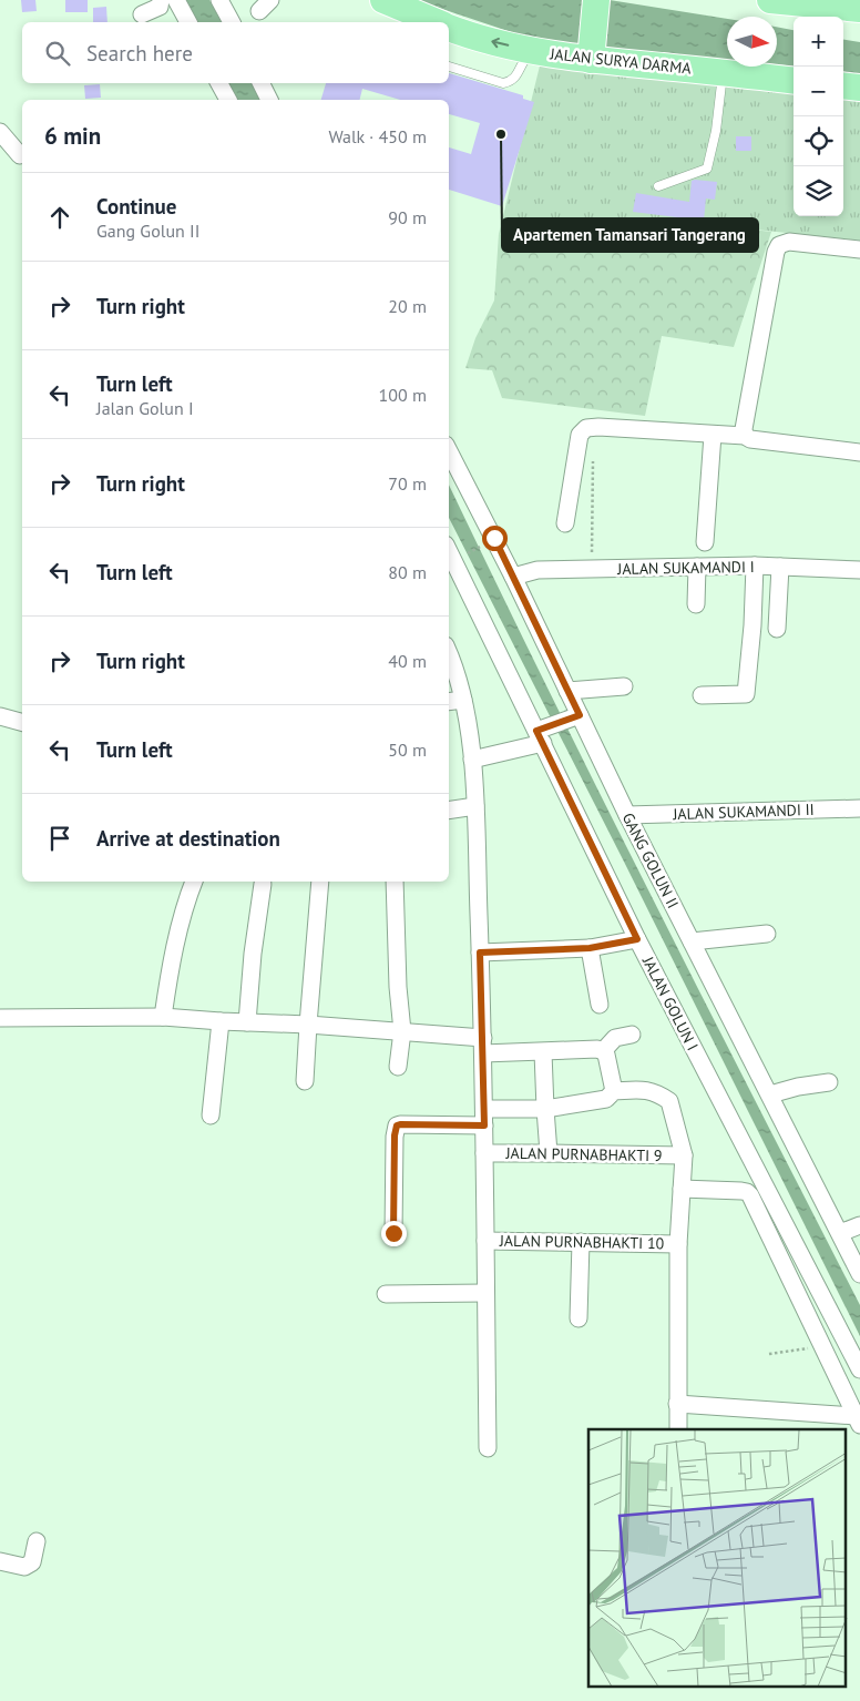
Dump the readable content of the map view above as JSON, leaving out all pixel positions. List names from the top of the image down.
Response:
{
  "streets": {
    "main road": ["JALAN SURYA DARMA"],
    "street": [
      "JALAN SUKAMANDI I",
      "JALAN SUKAMANDI II",
      "GANG GOLUN II",
      "JALAN GOLUN I",
      "JALAN PURNABHAKTI 9",
      "JALAN PURNABHAKTI 10"
    ]
  },
  "crossings": [
    ["JALAN SUKAMANDI I", "GANG GOLUN II"],
    ["JALAN SUKAMANDI II", "GANG GOLUN II"]
  ],
  "places": ["Apartemen Tamansari Tangerang"],
  "north": "right",
  "page": {
    "map_buttons": ["+", "−"],
    "search": "Search here",
    "heading": ["6 min", "Walk · 450 m"],
    "list": [
      ["Continue", "Gang Golun II", "90 m"],
      ["Turn right", "20 m"],
      ["Turn left", "Jalan Golun I", "100 m"],
      ["Turn right", "70 m"],
      ["Turn left", "80 m"],
      ["Turn right", "40 m"],
      ["Turn left", "50 m"],
      "Arrive at destination"
    ]
  }
}
